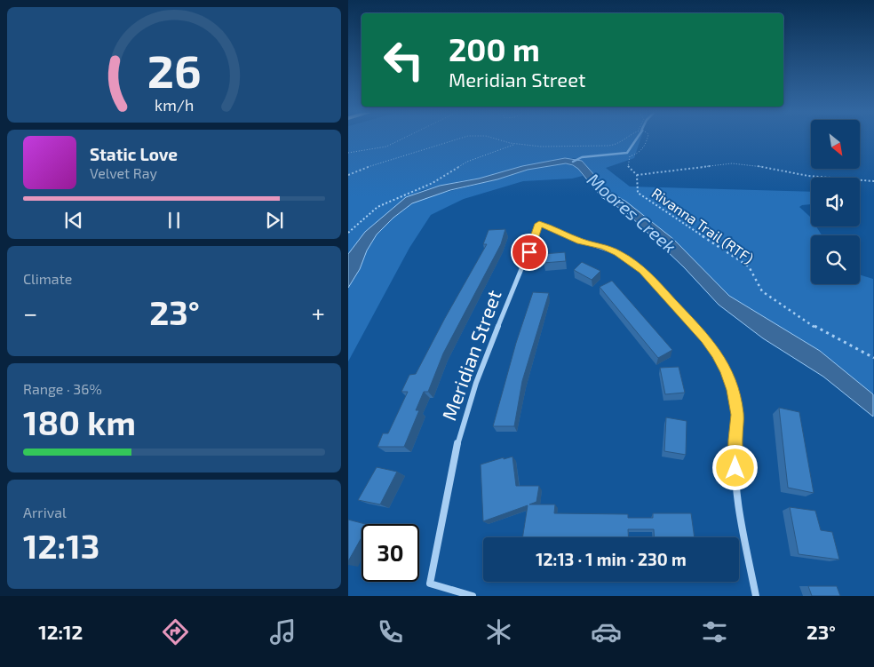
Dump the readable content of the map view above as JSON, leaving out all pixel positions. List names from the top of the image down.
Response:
{
  "streets": {
    "street": ["Meridian Street"],
    "path": ["Rivanna Trail (RTF)"]
  },
  "water": ["Moores Creek"],
  "north": "bottom right",
  "page": {
    "turn": ["200 m", "Meridian Street"],
    "song": ["Static Love", "Velvet Ray"],
    "tile": [
      "Climate",
      ["Range · 36%", "180 km"],
      ["Arrival", "12:13"]
    ],
    "heat": ["−", "23°", "+"],
    "limit": "30",
    "trip": "12:13 · 1 min · 230 m",
    "tabs": ["12:12", "23°"],
    "gauge": ["26", "km/h"]
  }
}
